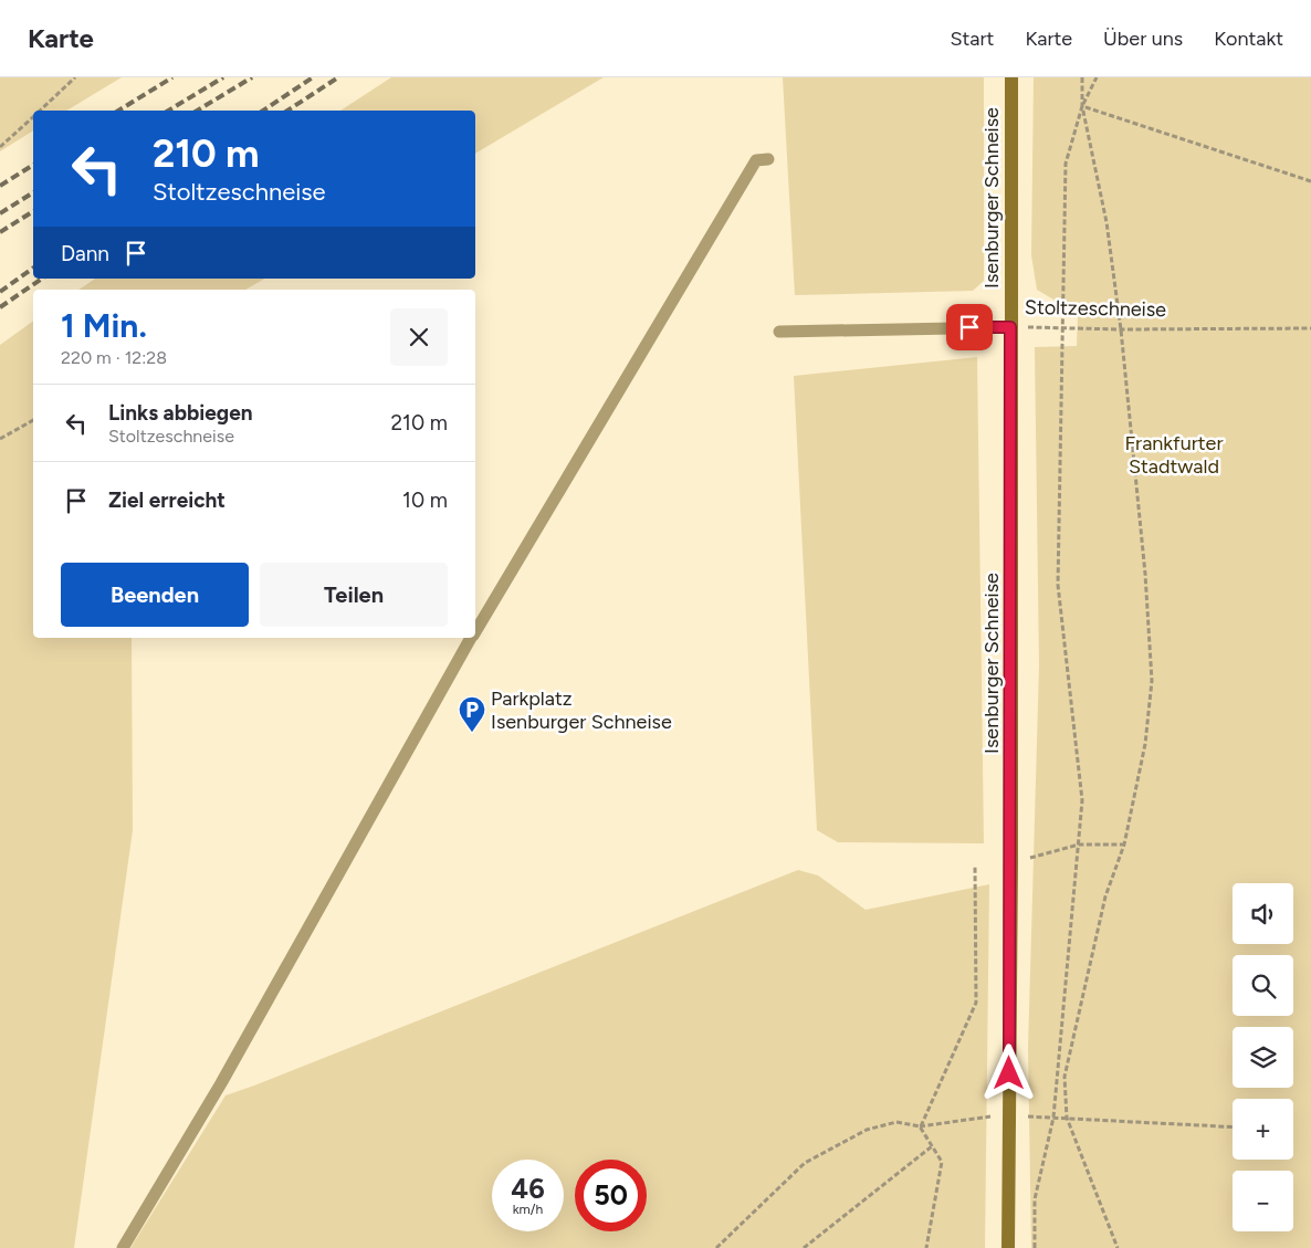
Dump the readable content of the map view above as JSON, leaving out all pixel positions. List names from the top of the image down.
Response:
{
  "streets": {
    "main road": ["Isenburger Schneise"],
    "lane": ["Stoltzeschneise"]
  },
  "crossings": [
    ["Isenburger Schneise", "Stoltzeschneise"]
  ],
  "parks": ["Frankfurter Stadtwald"],
  "places": {
    "parking": ["Parkplatz Isenburger Schneise"]
  },
  "page": {
    "header": "Karte",
    "nav": [
      "Start",
      "Karte",
      "Über uns",
      "Kontakt"
    ],
    "turn": ["210 m", "Stoltzeschneise"],
    "then": "Dann",
    "heading": ["1 Min.", "220 m · 12:28"],
    "list": [
      {
        "name": "Links abbiegen",
        "note": "Stoltzeschneise",
        "value": "210 m"
      },
      {
        "name": "Ziel erreicht",
        "value": "10 m"
      }
    ],
    "buttons": ["Beenden", "Teilen"],
    "map_buttons": ["+", "−"],
    "speed": "46 km/h",
    "limit": "50"
  }
}
